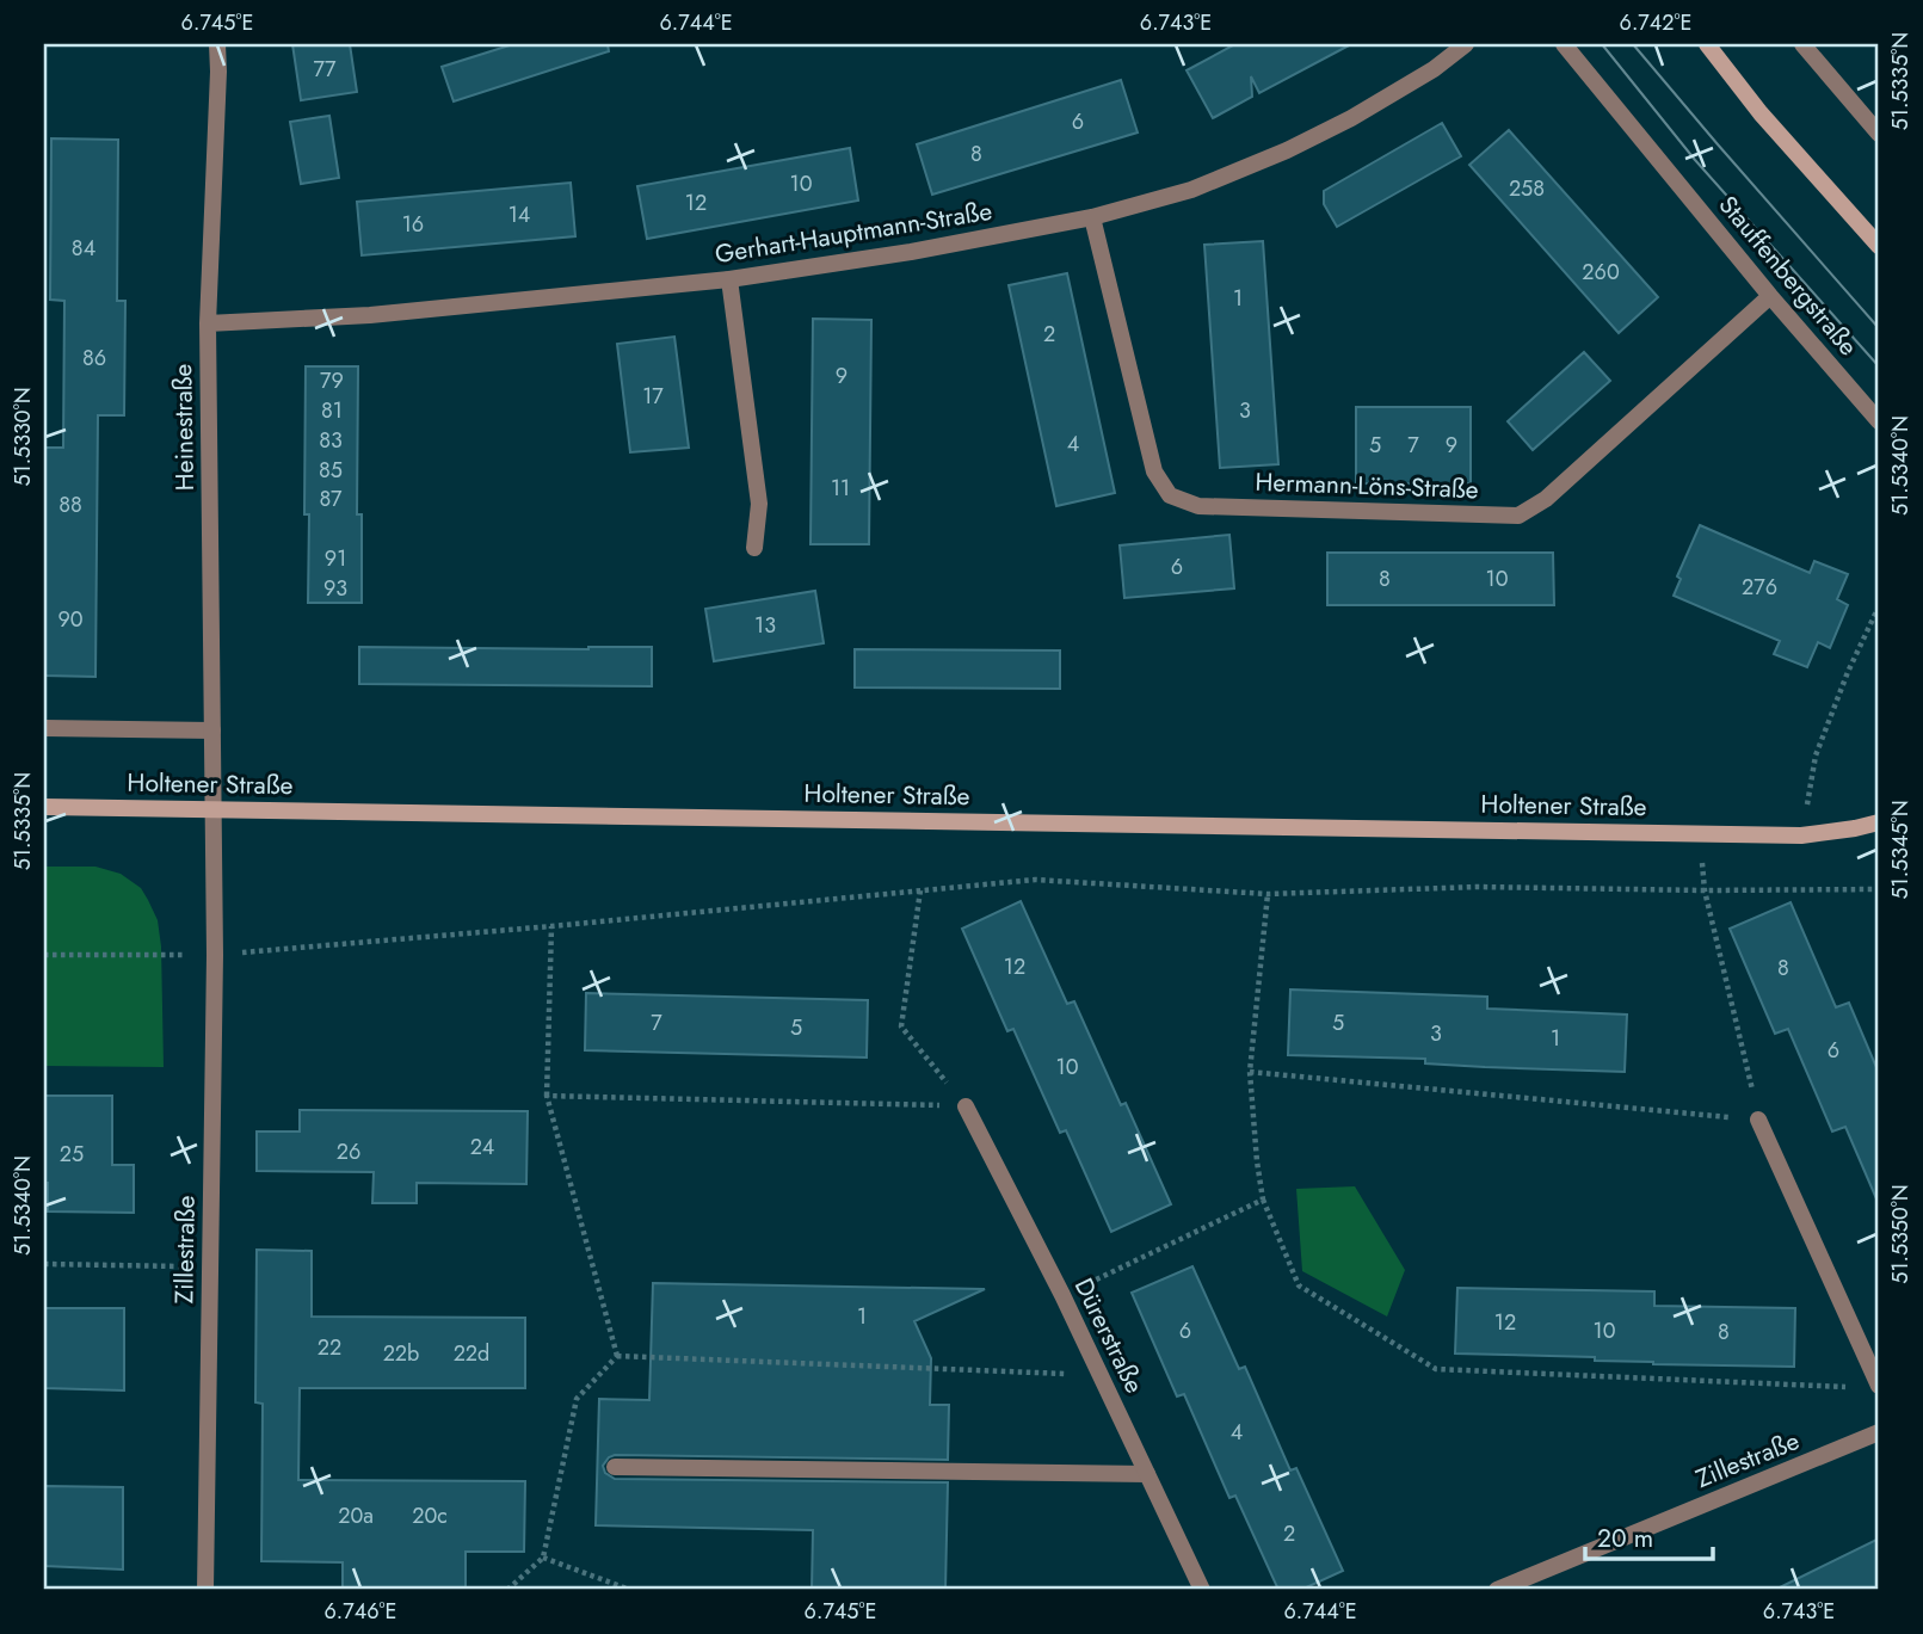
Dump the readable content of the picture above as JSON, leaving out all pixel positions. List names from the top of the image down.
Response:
{
  "streets": {
    "street": [
      "Gerhart-Hauptmann-Straße",
      "Stauffenbergstraße",
      "Heinestraße",
      "Hermann-Löns-Straße",
      "Holtener Straße",
      "Zillestraße",
      "Dürerstraße"
    ]
  },
  "crossings": [
    ["Gerhart-Hauptmann-Straße", "Heinestraße"],
    ["Gerhart-Hauptmann-Straße", "Hermann-Löns-Straße"],
    ["Stauffenbergstraße", "Hermann-Löns-Straße"],
    ["Heinestraße", "Holtener Straße"],
    ["Heinestraße", "Zillestraße"],
    ["Holtener Straße", "Zillestraße"]
  ],
  "house_numbers": [
    "77",
    "6",
    "8",
    "10",
    "258",
    "12",
    "14",
    "16",
    "84",
    "260",
    "1",
    "2",
    "86",
    "9",
    "79",
    "17",
    "81",
    "3",
    "83",
    "4",
    "5",
    "7",
    "9",
    "85",
    "11",
    "87",
    "88",
    "91",
    "6",
    "8",
    "10",
    "276",
    "93",
    "90",
    "13",
    "12",
    "8",
    "7",
    "5",
    "5",
    "3",
    "1",
    "6",
    "10",
    "24",
    "26",
    "25",
    "1",
    "12",
    "6",
    "10",
    "8",
    "22",
    "22b",
    "22d",
    "4",
    "20a",
    "20c",
    "2"
  ],
  "scale_bar": "20 m",
  "coordinates": [
    "6.745°E",
    "6.744°E",
    "6.743°E",
    "6.742°E",
    "51.5335°N",
    "51.5330°N",
    "51.5340°N",
    "51.5345°N",
    "51.5350°N",
    "6.746°E"
  ]
}
